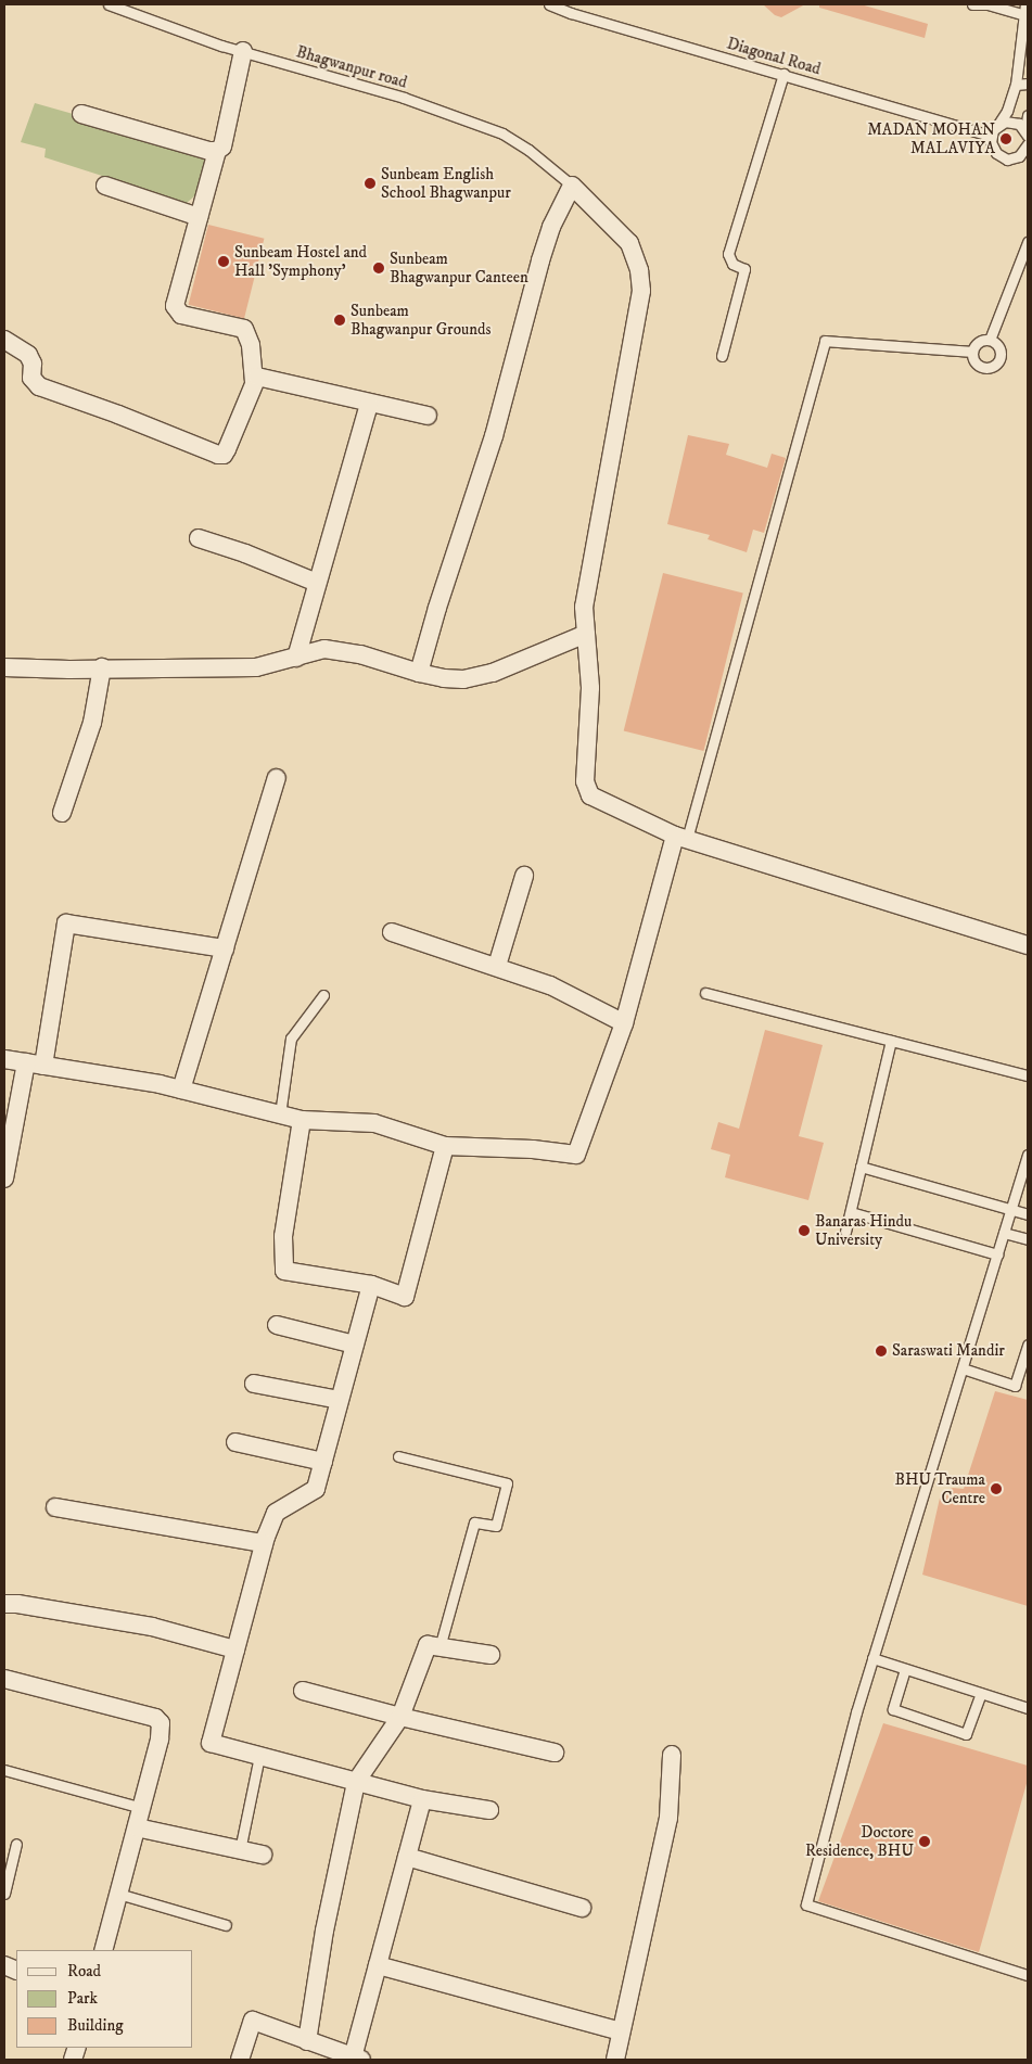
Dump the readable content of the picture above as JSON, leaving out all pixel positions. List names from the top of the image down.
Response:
{
  "streets": {
    "lane": ["Diagonal Road", "Bhagwanpur road"]
  },
  "places": [
    "MADAN MOHAN MALAVIYA",
    "Sunbeam English School Bhagwanpur",
    "Sunbeam Hostel and Hall 'Symphony'",
    "Sunbeam Bhagwanpur Canteen",
    "Sunbeam Bhagwanpur Grounds",
    "Banaras Hindu University",
    "Saraswati Mandir",
    "BHU Trauma Centre",
    "Doctore Residence, BHU"
  ],
  "legend": ["Road", "Park", "Building"]
}
